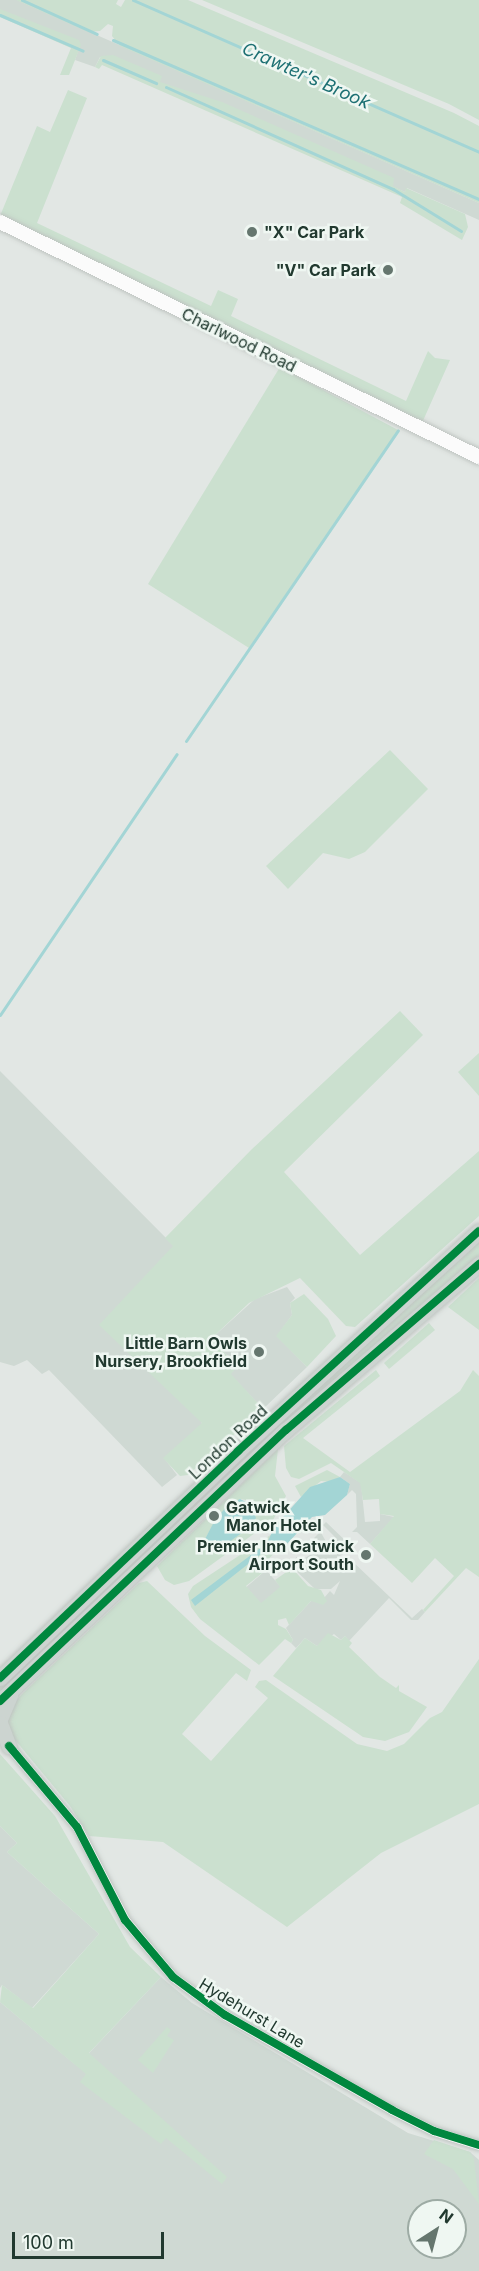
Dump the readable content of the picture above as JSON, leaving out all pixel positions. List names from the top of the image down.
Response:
{
  "streets": {
    "main road": ["London Road"],
    "street": ["Charlwood Road", "Hydehurst Lane"]
  },
  "water": ["Crawter's Brook"],
  "places": [
    "\"X\" Car Park",
    "\"V\" Car Park",
    "Little Barn Owls Nursery, Brookfield",
    "Gatwick Manor Hotel",
    "Premier Inn Gatwick Airport South"
  ],
  "scale_bar": "100 m",
  "north": "top right"
}
